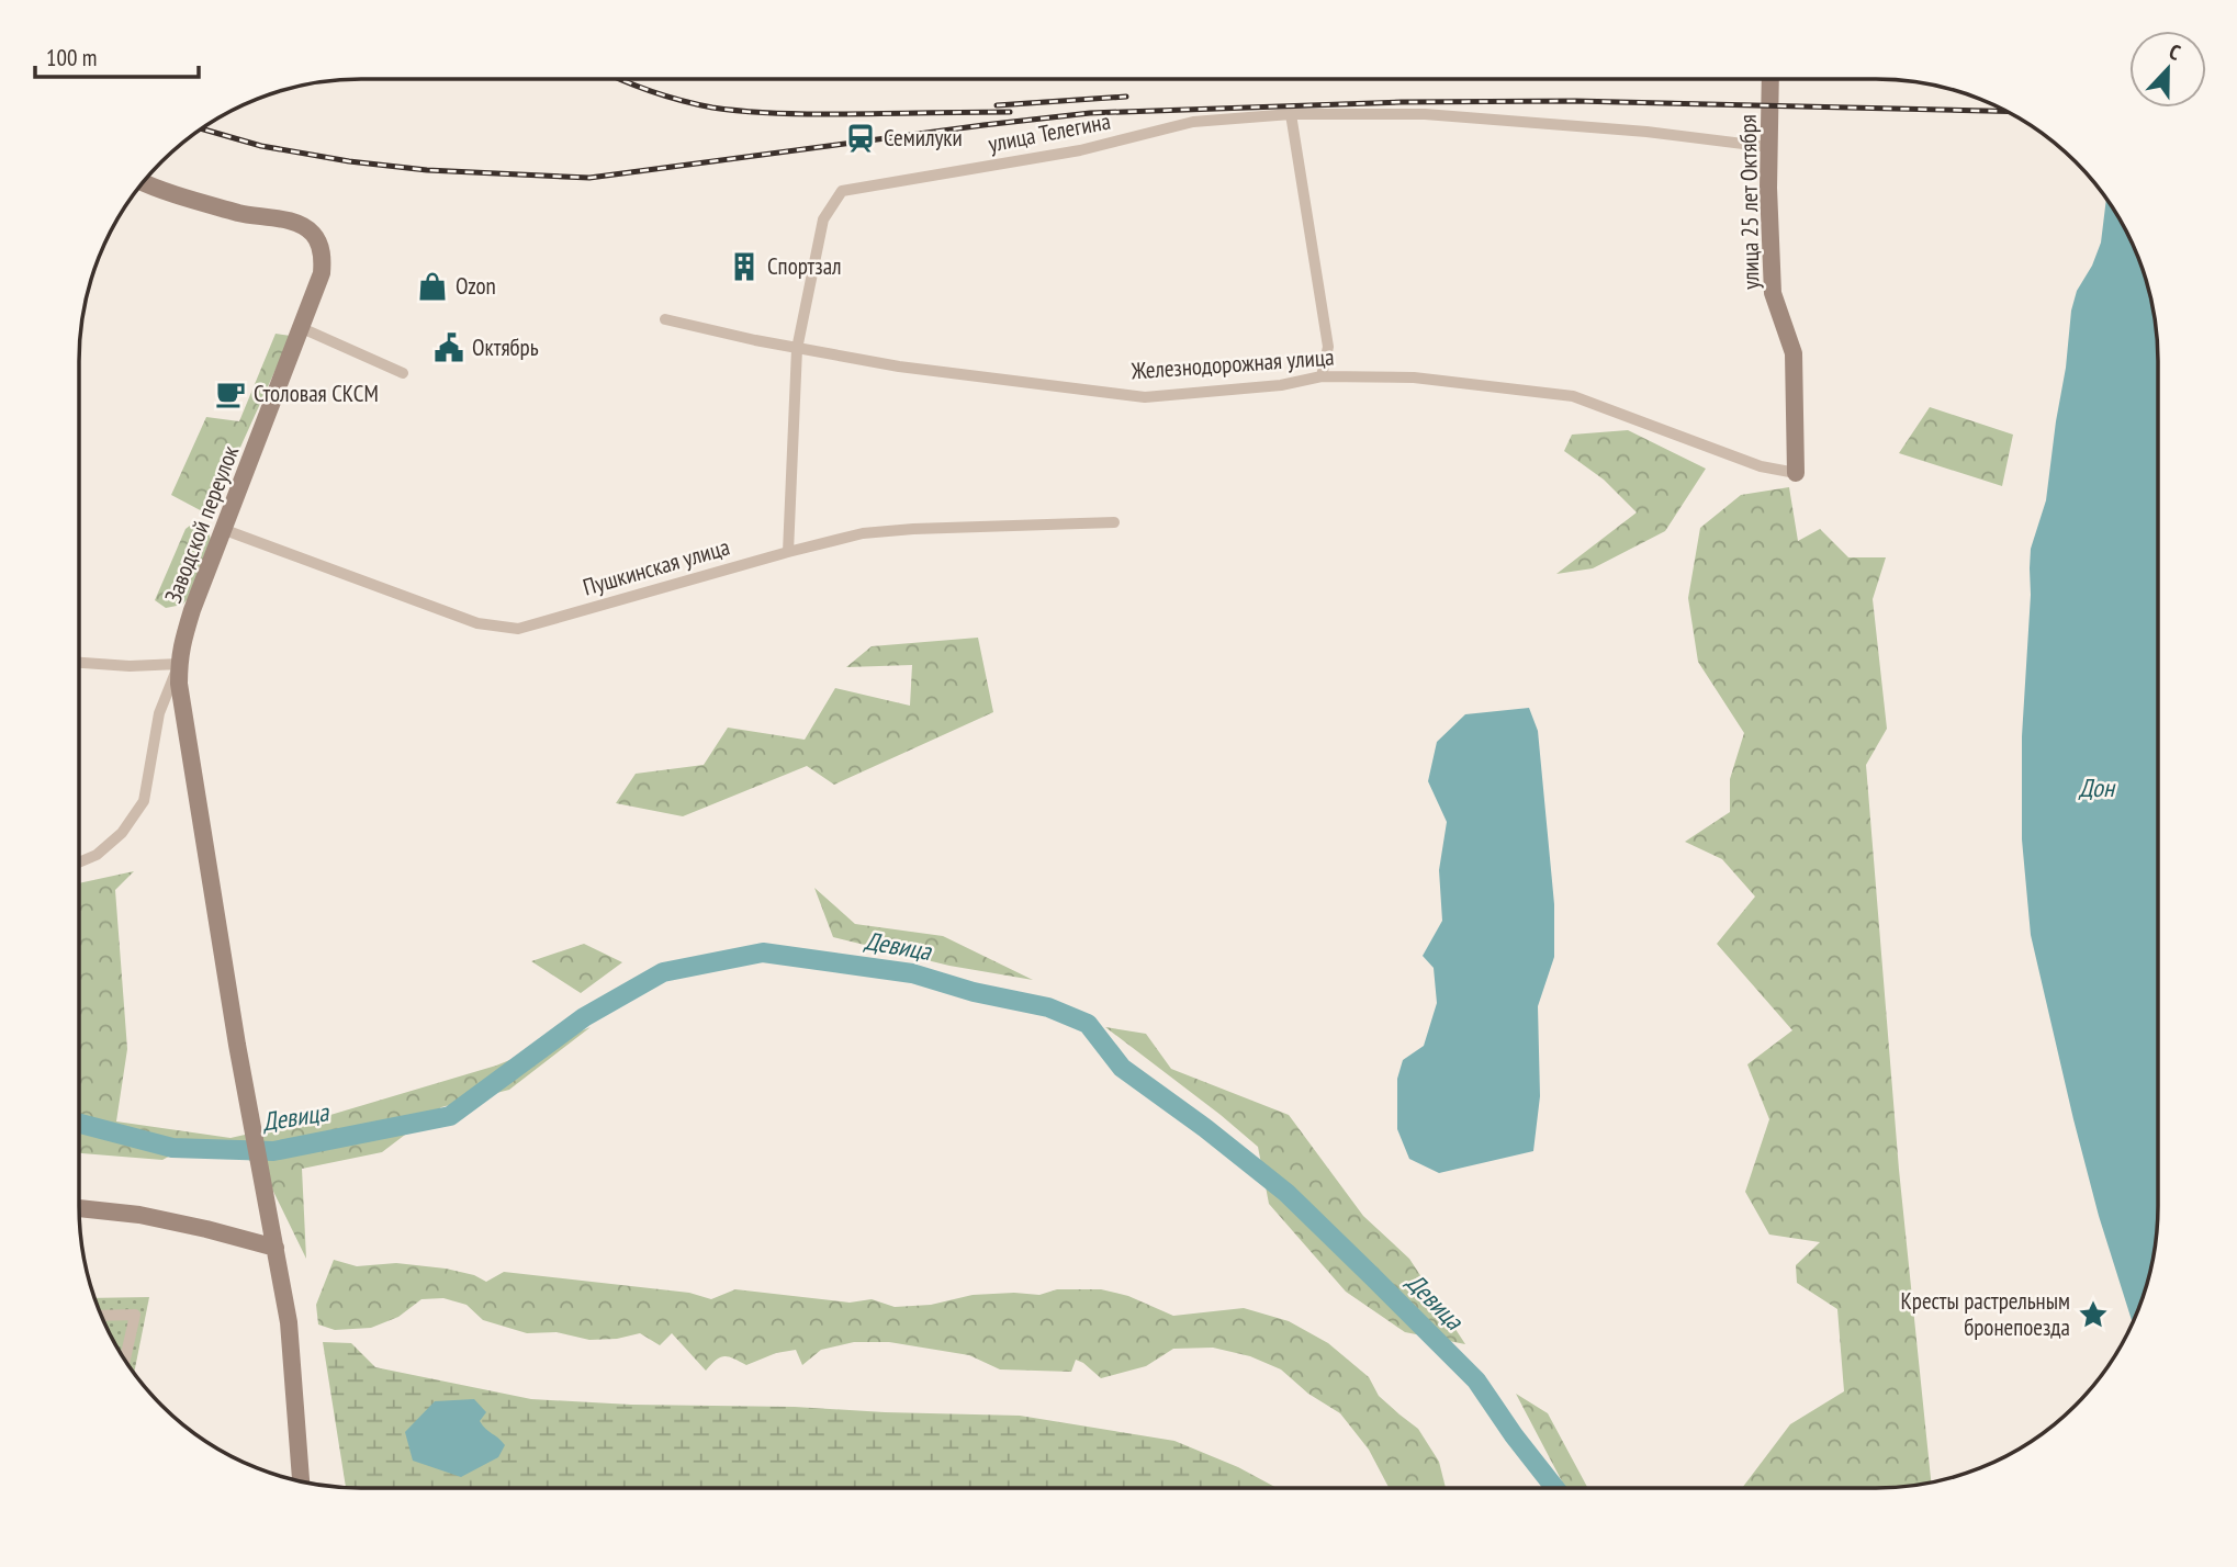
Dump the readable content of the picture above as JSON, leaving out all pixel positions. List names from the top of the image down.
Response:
{
  "streets": {
    "street": [
      "улица Телегина",
      "улица 25 лет Октября",
      "Железнодорожная улица",
      "Заводской переулок",
      "Пушкинская улица"
    ]
  },
  "crossings": [
    ["улица Телегина", "улица 25 лет Октября"],
    ["улица Телегина", "Железнодорожная улица"],
    ["улица Телегина", "Пушкинская улица"],
    ["улица 25 лет Октября", "Железнодорожная улица"],
    ["Заводской переулок", "Пушкинская улица"]
  ],
  "water": ["Дон", "Девица"],
  "places": {
    "station": ["Семилуки"],
    "building": ["Спортзал"],
    "shop": ["Ozon"],
    "public building": ["Октябрь"],
    "cafe": ["Столовая СКСМ"],
    "place": ["Кресты растрельным бронепоезда"]
  },
  "scale_bar": "100 m",
  "north": "top"
}
